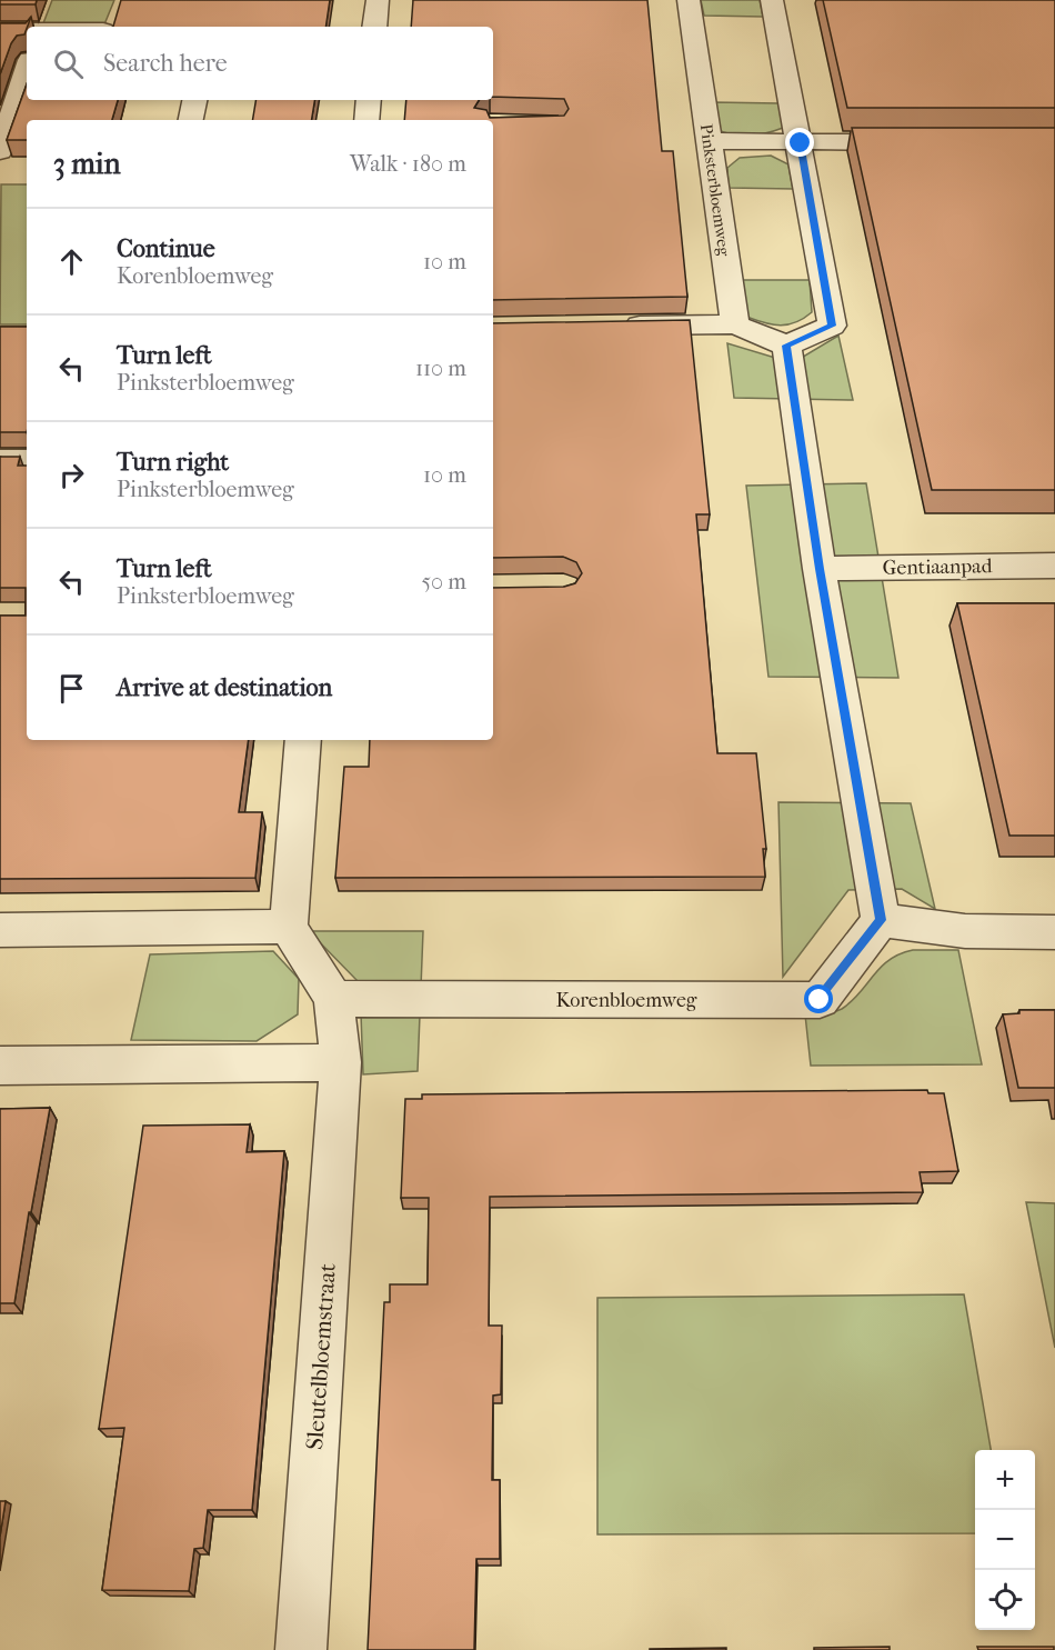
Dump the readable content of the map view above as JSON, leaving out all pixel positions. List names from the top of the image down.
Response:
{
  "streets": {
    "street": [
      "Pinksterbloemweg",
      "Gentiaanpad",
      "Korenbloemweg",
      "Sleutelbloemstraat"
    ]
  },
  "page": {
    "search": "Search here",
    "heading": ["3 min", "Walk · 180 m"],
    "list": [
      ["Continue", "Korenbloemweg", "10 m"],
      ["Turn left", "Pinksterbloemweg", "110 m"],
      ["Turn right", "Pinksterbloemweg", "10 m"],
      ["Turn left", "Pinksterbloemweg", "50 m"],
      "Arrive at destination"
    ],
    "map_buttons": ["+", "−"]
  }
}
